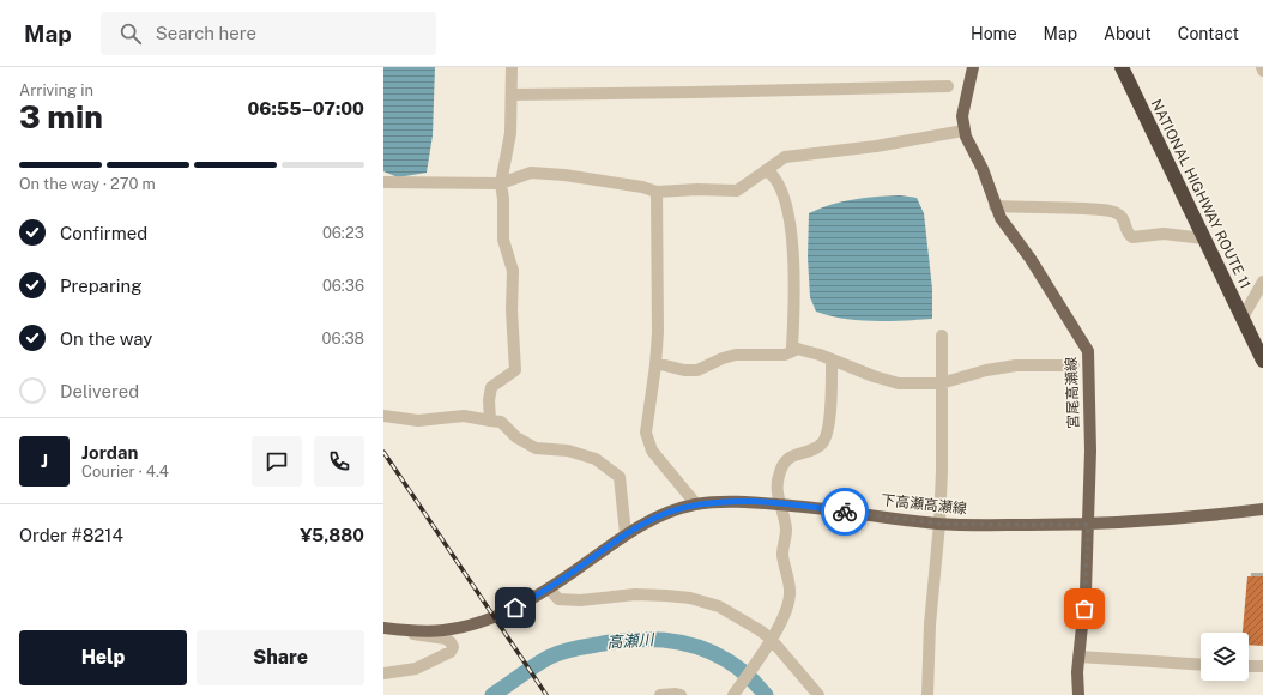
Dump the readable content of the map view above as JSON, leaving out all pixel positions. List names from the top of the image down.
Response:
{
  "streets": {
    "highway": ["NATIONAL HIGHWAY ROUTE 11"],
    "main road": ["宮尾高瀬線", "下高瀬高瀬線"]
  },
  "crossings": [
    ["宮尾高瀬線", "下高瀬高瀬線"]
  ],
  "water": ["高瀬川"],
  "page": {
    "header": "Map",
    "search": "Search here",
    "nav": [
      "Home",
      "Map",
      "About",
      "Contact"
    ],
    "heading": ["3 min", "Arriving in", "06:55–07:00"],
    "panel": [
      "Jordan",
      "Courier · 4.4",
      "Order #8214",
      "¥5,880"
    ],
    "bar": "On the way · 270 m",
    "list": [
      ["Confirmed", "06:23"],
      ["Preparing", "06:36"],
      ["On the way", "06:38"],
      "Delivered"
    ],
    "round": "J",
    "buttons": ["Help", "Share"]
  }
}
